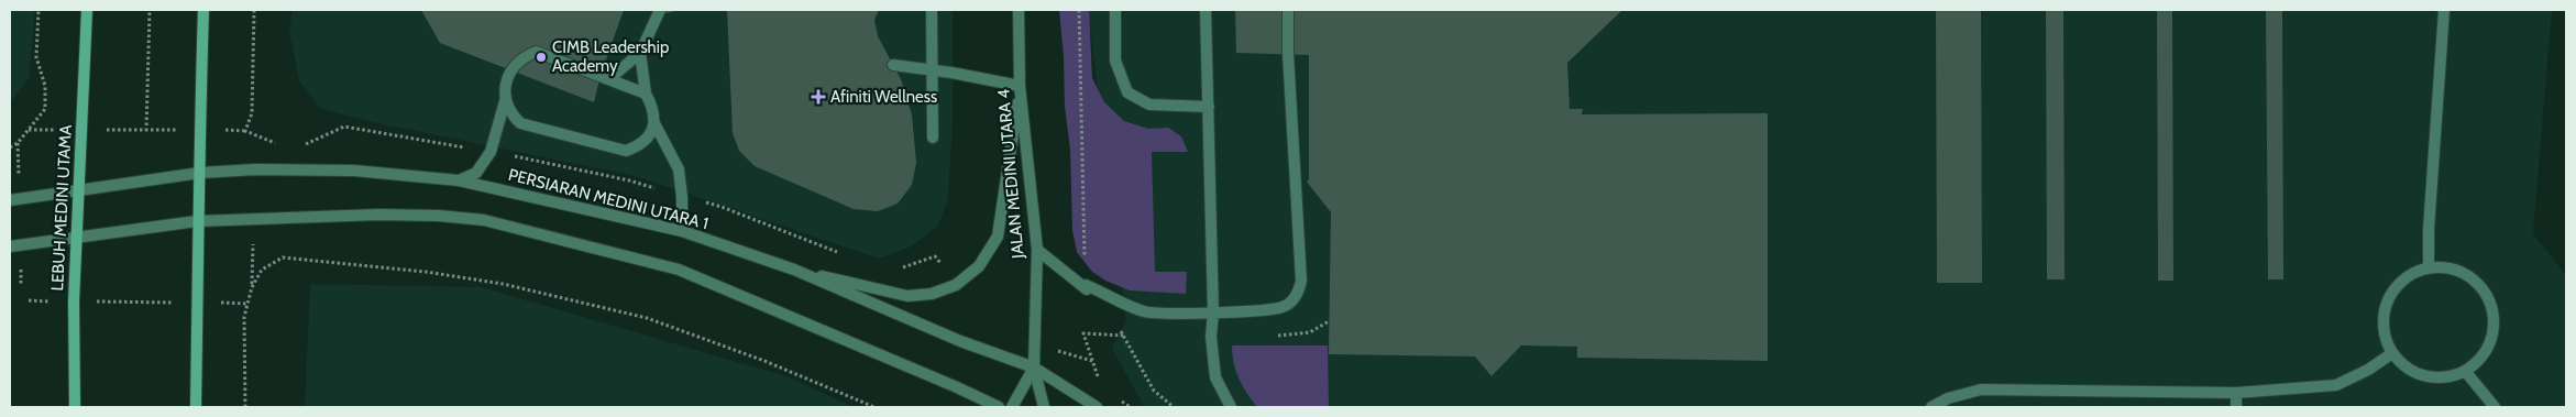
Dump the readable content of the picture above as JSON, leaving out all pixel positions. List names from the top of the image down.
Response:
{
  "streets": {
    "main road": ["LEBUH MEDINI UTAMA"],
    "street": ["JALAN MEDINI UTARA 4", "PERSIARAN MEDINI UTARA 1"]
  },
  "crossings": [
    ["JALAN MEDINI UTARA 4", "PERSIARAN MEDINI UTARA 1"],
    ["PERSIARAN MEDINI UTARA 1", "LEBUH MEDINI UTAMA"]
  ],
  "places": {
    "other": ["CIMB Leadership Academy"],
    "health": ["Afiniti Wellness"]
  }
}
